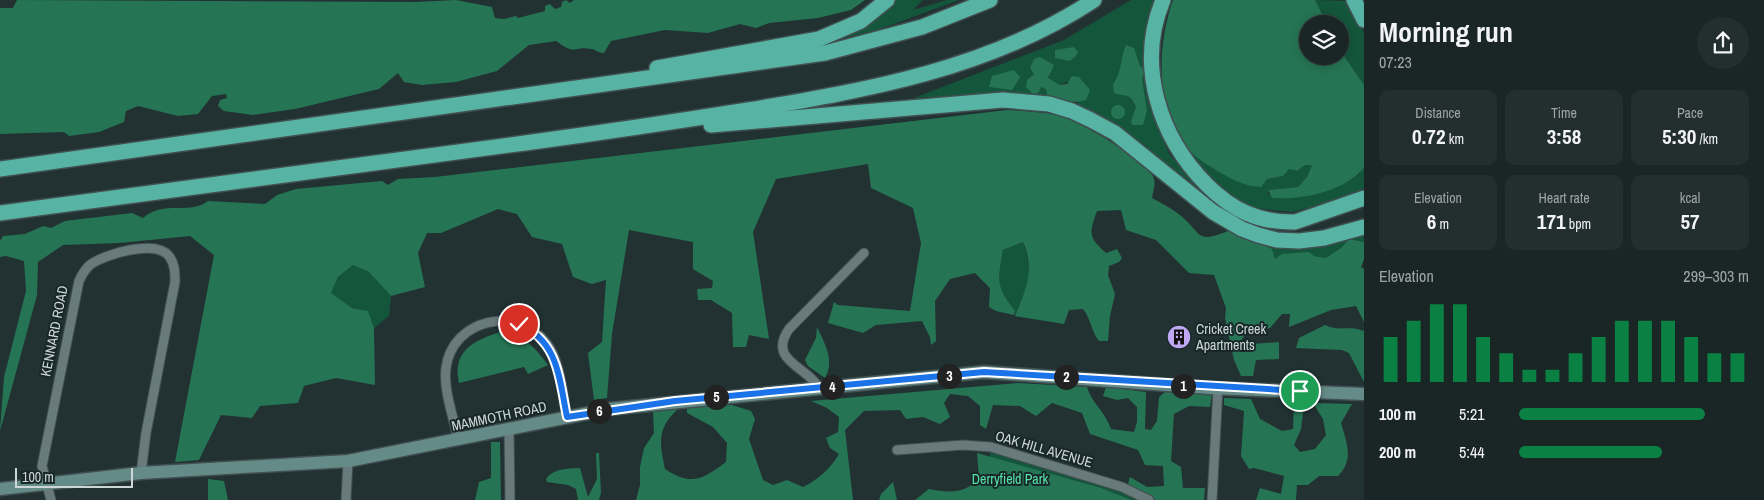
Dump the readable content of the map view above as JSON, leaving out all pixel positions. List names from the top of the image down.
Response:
{
  "streets": {
    "main road": ["MAMMOTH ROAD"],
    "street": ["KENNARD ROAD", "OAK HILL AVENUE"]
  },
  "crossings": [
    ["KENNARD ROAD", "MAMMOTH ROAD"]
  ],
  "parks": ["Derryfield Park"],
  "places": {
    "building": ["Cricket Creek Apartments"]
  },
  "scale_bar": "100 m",
  "page": {
    "heading": ["Morning run", "07:23"],
    "stats": [
      ["Distance", "0.72 km"],
      ["Time", "3:58"],
      ["Pace", "5:30 /km"],
      ["Elevation", "6 m"],
      ["Heart rate", "171 bpm"],
      ["kcal", "57"]
    ],
    "chart": ["Elevation", "299–303 m"],
    "pins": [
      "3",
      "2",
      "1",
      "4",
      "5",
      "6"
    ],
    "list": [
      {
        "name": "100 m",
        "note": "5:21"
      },
      {
        "name": "200 m",
        "note": "5:44"
      }
    ],
    "scale": "100 m"
  }
}
